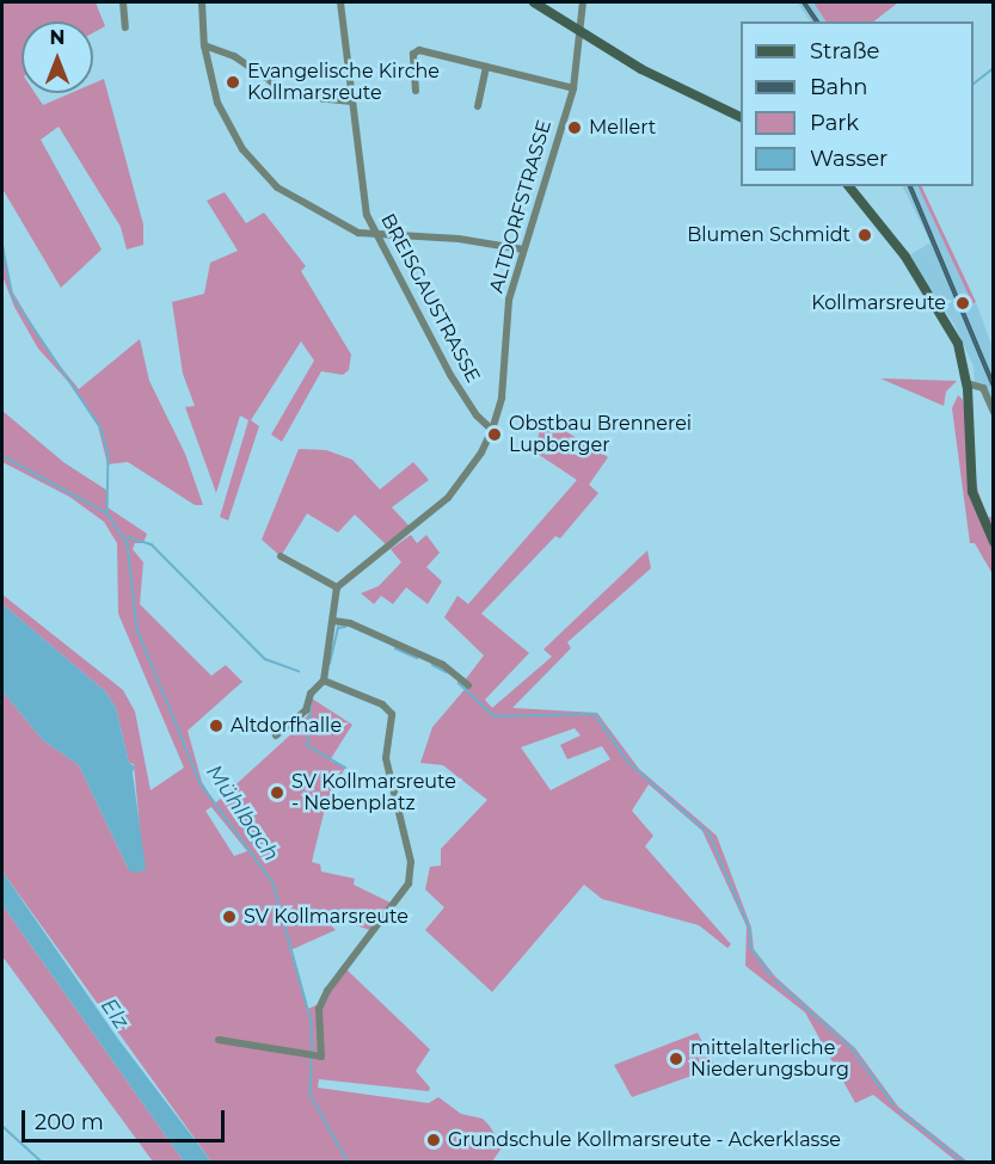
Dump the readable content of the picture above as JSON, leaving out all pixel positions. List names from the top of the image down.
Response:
{
  "streets": {
    "street": ["ALTDORFSTRASSE", "BREISGAUSTRASSE"]
  },
  "crossings": [
    ["ALTDORFSTRASSE", "BREISGAUSTRASSE"]
  ],
  "water": ["Mühlbach", "Elz"],
  "places": [
    "Evangelische Kirche Kollmarsreute",
    "Mellert",
    "Blumen Schmidt",
    "Kollmarsreute",
    "Obstbau Brennerei Lupberger",
    "Altdorfhalle",
    "SV Kollmarsreute - Nebenplatz",
    "SV Kollmarsreute",
    "mittelalterliche Niederungsburg",
    "Grundschule Kollmarsreute - Ackerklasse"
  ],
  "legend": [
    "Straße",
    "Bahn",
    "Park",
    "Wasser"
  ],
  "scale_bar": "200 m",
  "north": "top"
}
